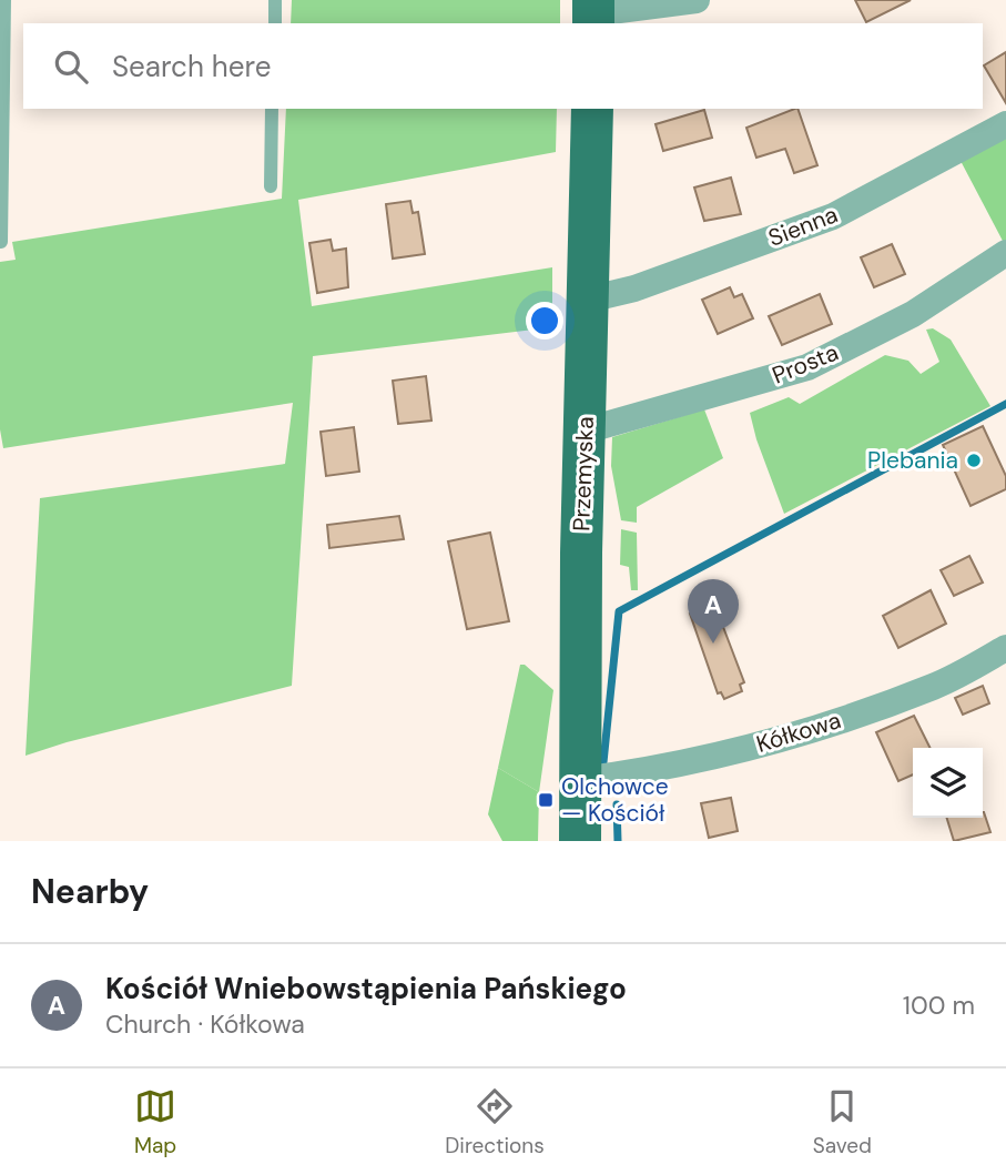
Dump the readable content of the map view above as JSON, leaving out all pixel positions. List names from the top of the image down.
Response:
{
  "streets": {
    "main road": ["Przemyska"],
    "street": ["Sienna", "Prosta", "Kółkowa"]
  },
  "crossings": [
    ["Sienna", "Przemyska"],
    ["Prosta", "Przemyska"],
    ["Przemyska", "Kółkowa"]
  ],
  "places": {
    "other": ["Plebania"],
    "transit": ["Olchowce — Kościół"]
  },
  "page": {
    "search": "Search here",
    "pins": "A",
    "heading": "Nearby",
    "list": [
      {
        "mark": "A",
        "name": "Kościół Wniebowstąpienia Pańskiego",
        "note": "Church · Kółkowa",
        "value": "100 m"
      }
    ],
    "nav": ["Map", "Directions", "Saved"]
  }
}
